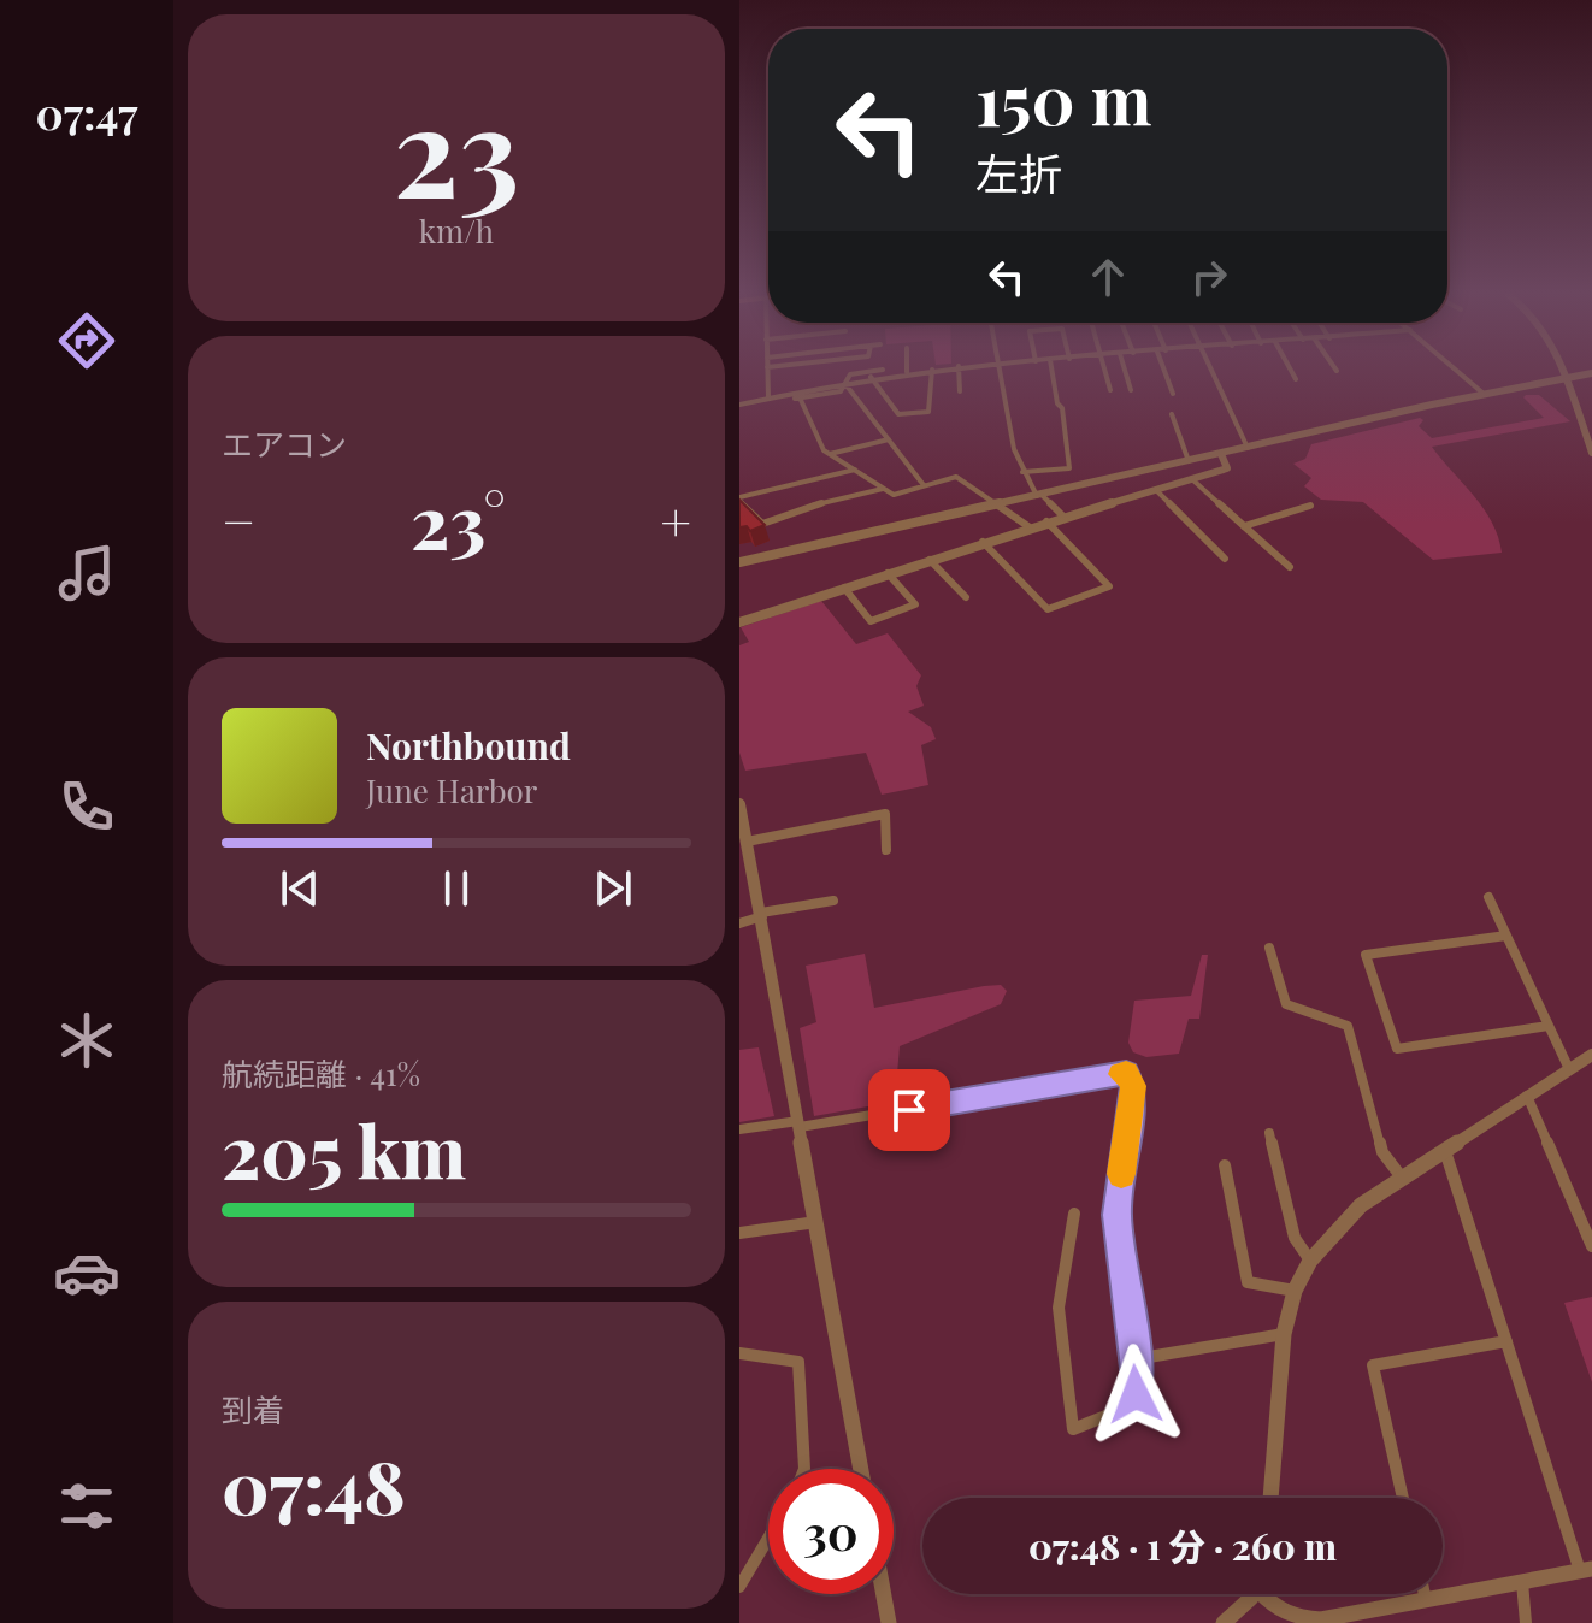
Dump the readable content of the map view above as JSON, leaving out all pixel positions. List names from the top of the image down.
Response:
{
  "page": {
    "tabs": "07:47",
    "tile": [
      ["23", "km/h"],
      "エアコン",
      ["航続距離 · 41%", "205 km"],
      ["到着", "07:48"]
    ],
    "turn": ["150 m", "左折"],
    "heat": ["−", "23°", "+"],
    "song": ["Northbound", "June Harbor"],
    "limit": "30",
    "trip": "07:48 · 1 分 · 260 m"
  }
}
